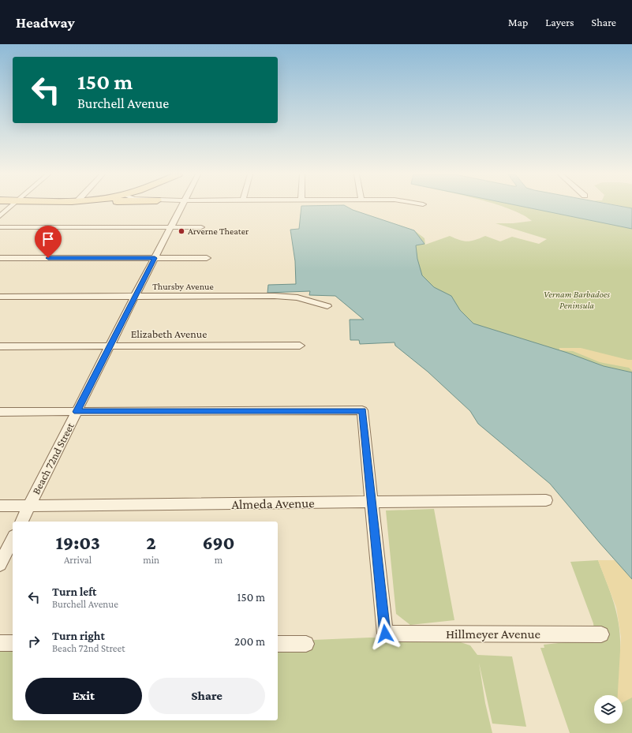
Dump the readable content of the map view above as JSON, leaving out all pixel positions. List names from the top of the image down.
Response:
{
  "streets": {
    "street": [
      "Thursby Avenue",
      "Elizabeth Avenue",
      "Beach 72nd Street",
      "Almeda Avenue",
      "Hillmeyer Avenue"
    ]
  },
  "crossings": [
    ["Thursby Avenue", "Beach 72nd Street"],
    ["Elizabeth Avenue", "Beach 72nd Street"],
    ["Beach 72nd Street", "Almeda Avenue"],
    ["Almeda Avenue", "Hillmeyer Avenue"]
  ],
  "parks": ["Vernam Barbadoes Peninsula"],
  "places": ["Arverne Theater"],
  "page": {
    "header": "Headway",
    "nav": ["Map", "Layers", "Share"],
    "turn": ["150 m", "Burchell Avenue"],
    "eta": [
      "19:03",
      "Arrival",
      "2",
      "min",
      "690",
      "m"
    ],
    "list": [
      {
        "name": "Turn left",
        "note": "Burchell Avenue",
        "value": "150 m"
      },
      {
        "name": "Turn right",
        "note": "Beach 72nd Street",
        "value": "200 m"
      }
    ],
    "buttons": ["Exit", "Share"]
  }
}
